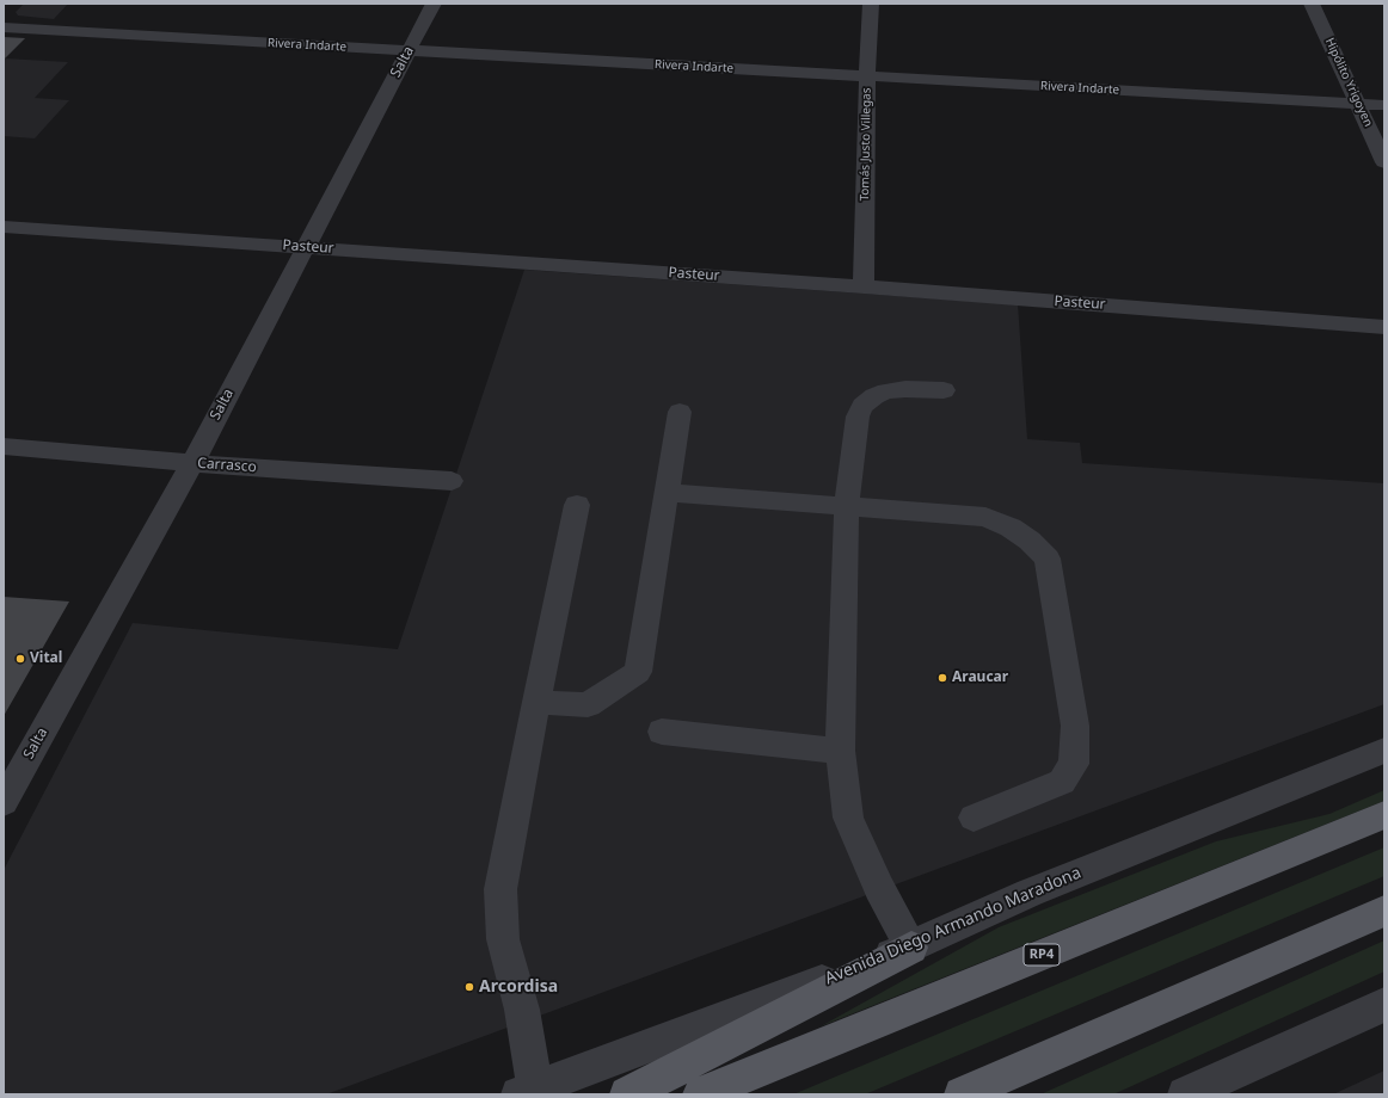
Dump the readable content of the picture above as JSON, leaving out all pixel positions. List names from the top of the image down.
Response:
{
  "streets": {
    "main road": ["RP4"],
    "street": [
      "Rivera Indarte",
      "Salta",
      "Hipólito Yrigoyen",
      "Tomás Justo Villegas",
      "Pasteur",
      "Carrasco",
      "Avenida Diego Armando Maradona"
    ]
  },
  "crossings": [
    ["Rivera Indarte", "Salta"],
    ["Rivera Indarte", "Hipólito Yrigoyen"],
    ["Rivera Indarte", "Tomás Justo Villegas"],
    ["Salta", "Pasteur"],
    ["Salta", "Carrasco"],
    ["Tomás Justo Villegas", "Pasteur"]
  ],
  "places": ["Vital", "Araucar", "Arcordisa"]
}
